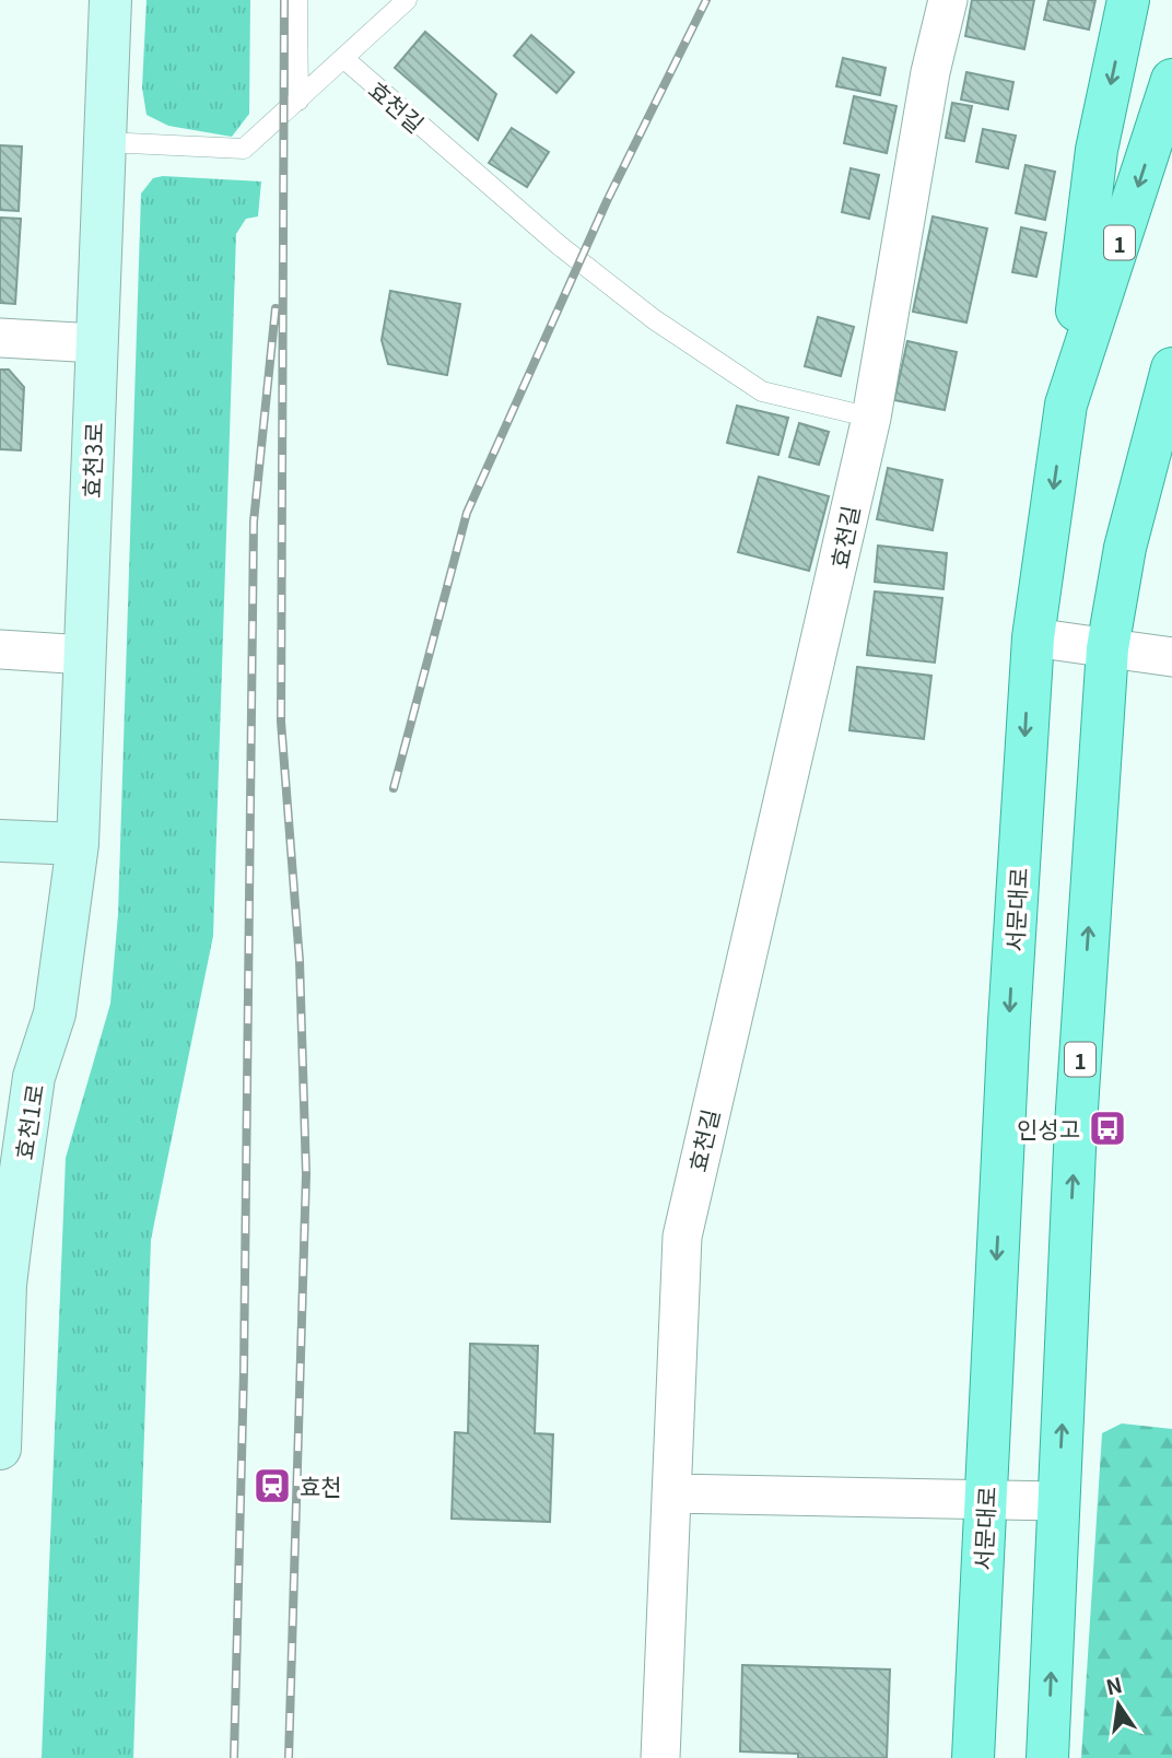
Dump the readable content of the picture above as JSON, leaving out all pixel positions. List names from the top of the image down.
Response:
{
  "streets": {
    "main road": ["1", "서문대로"],
    "street": ["효천길", "효천3로", "효천1로"]
  },
  "crossings": [
    ["효천3로", "효천1로"]
  ],
  "places": {
    "bus stop": ["인성고"],
    "station": ["효천"]
  },
  "north": "top"
}
